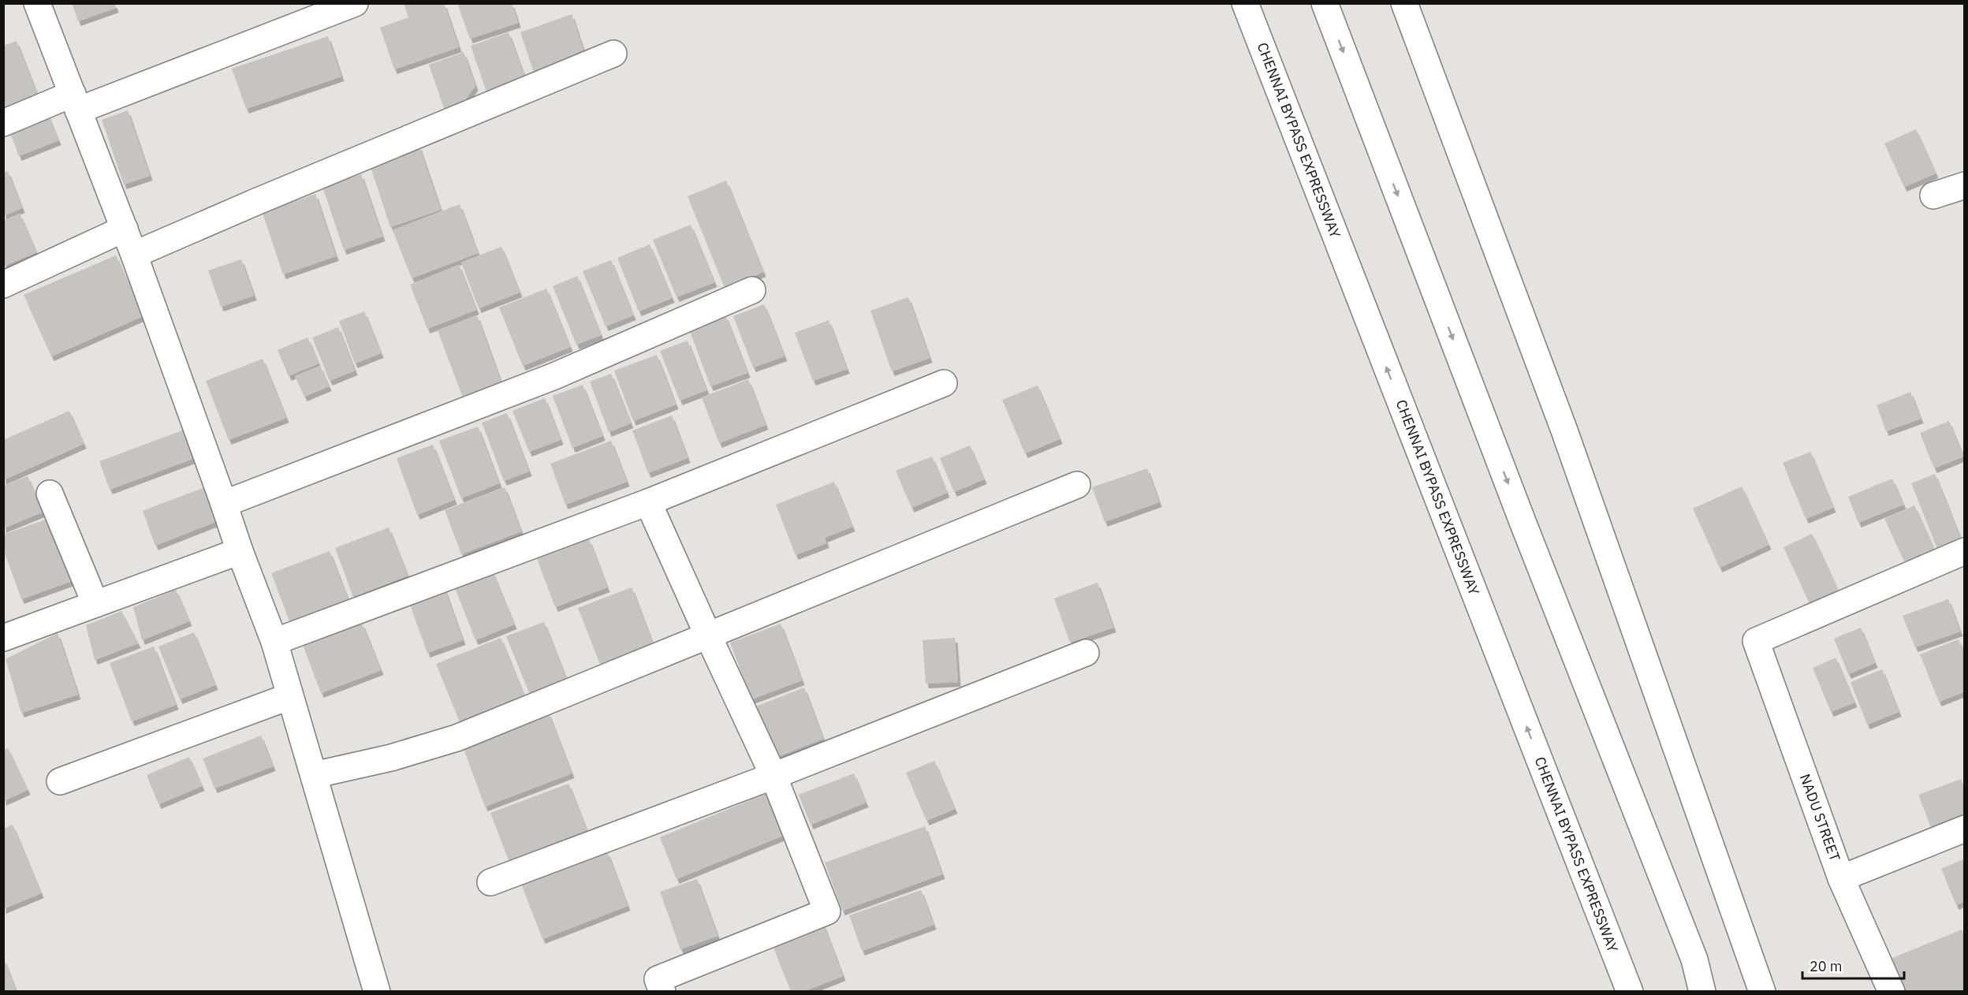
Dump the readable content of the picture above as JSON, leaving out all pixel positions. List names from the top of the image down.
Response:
{
  "streets": {
    "main road": ["CHENNAI BYPASS EXPRESSWAY", "NADU STREET"]
  },
  "scale_bar": "20 m"
}
